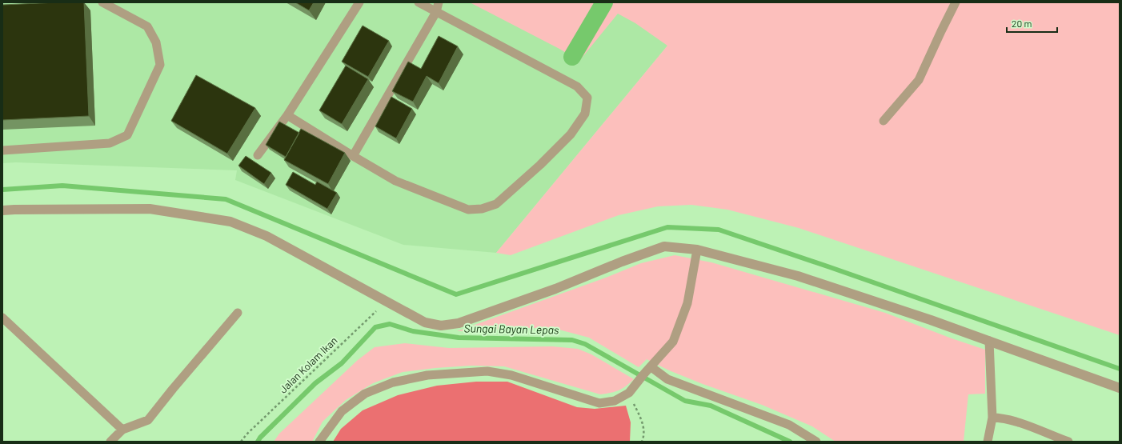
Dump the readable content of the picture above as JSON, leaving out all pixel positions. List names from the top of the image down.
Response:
{
  "streets": {
    "path": ["Jalan Kolam Ikan"]
  },
  "water": ["Sungai Bayan Lepas"],
  "scale_bar": "20 m"
}
